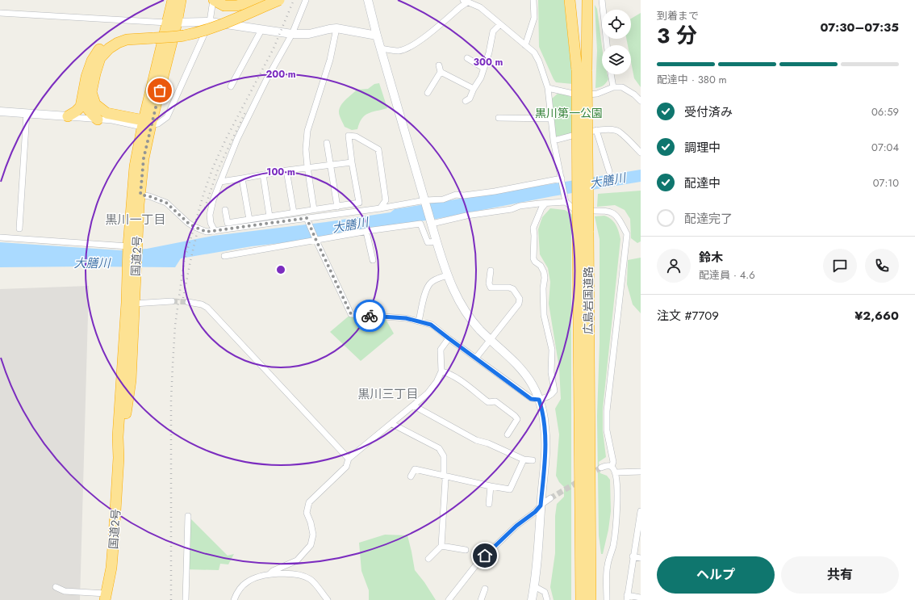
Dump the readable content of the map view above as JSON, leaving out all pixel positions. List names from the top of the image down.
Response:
{
  "streets": {
    "highway": ["国道2号", "広島岩国道路"]
  },
  "districts": ["黒川一丁目", "黒川三丁目"],
  "water": ["大膳川"],
  "parks": ["黒川第一公園"],
  "page": {
    "heading": ["3 分", "到着まで", "07:30–07:35"],
    "panel": [
      "鈴木",
      "配達員 · 4.6",
      "注文 #7709",
      "¥2,660"
    ],
    "bar": "配達中 · 380 m",
    "list": [
      ["受付済み", "06:59"],
      ["調理中", "07:04"],
      ["配達中", "07:10"],
      "配達完了"
    ],
    "buttons": ["ヘルプ", "共有"]
  },
  "rings": ["300 m", "200 m", "100 m"]
}
